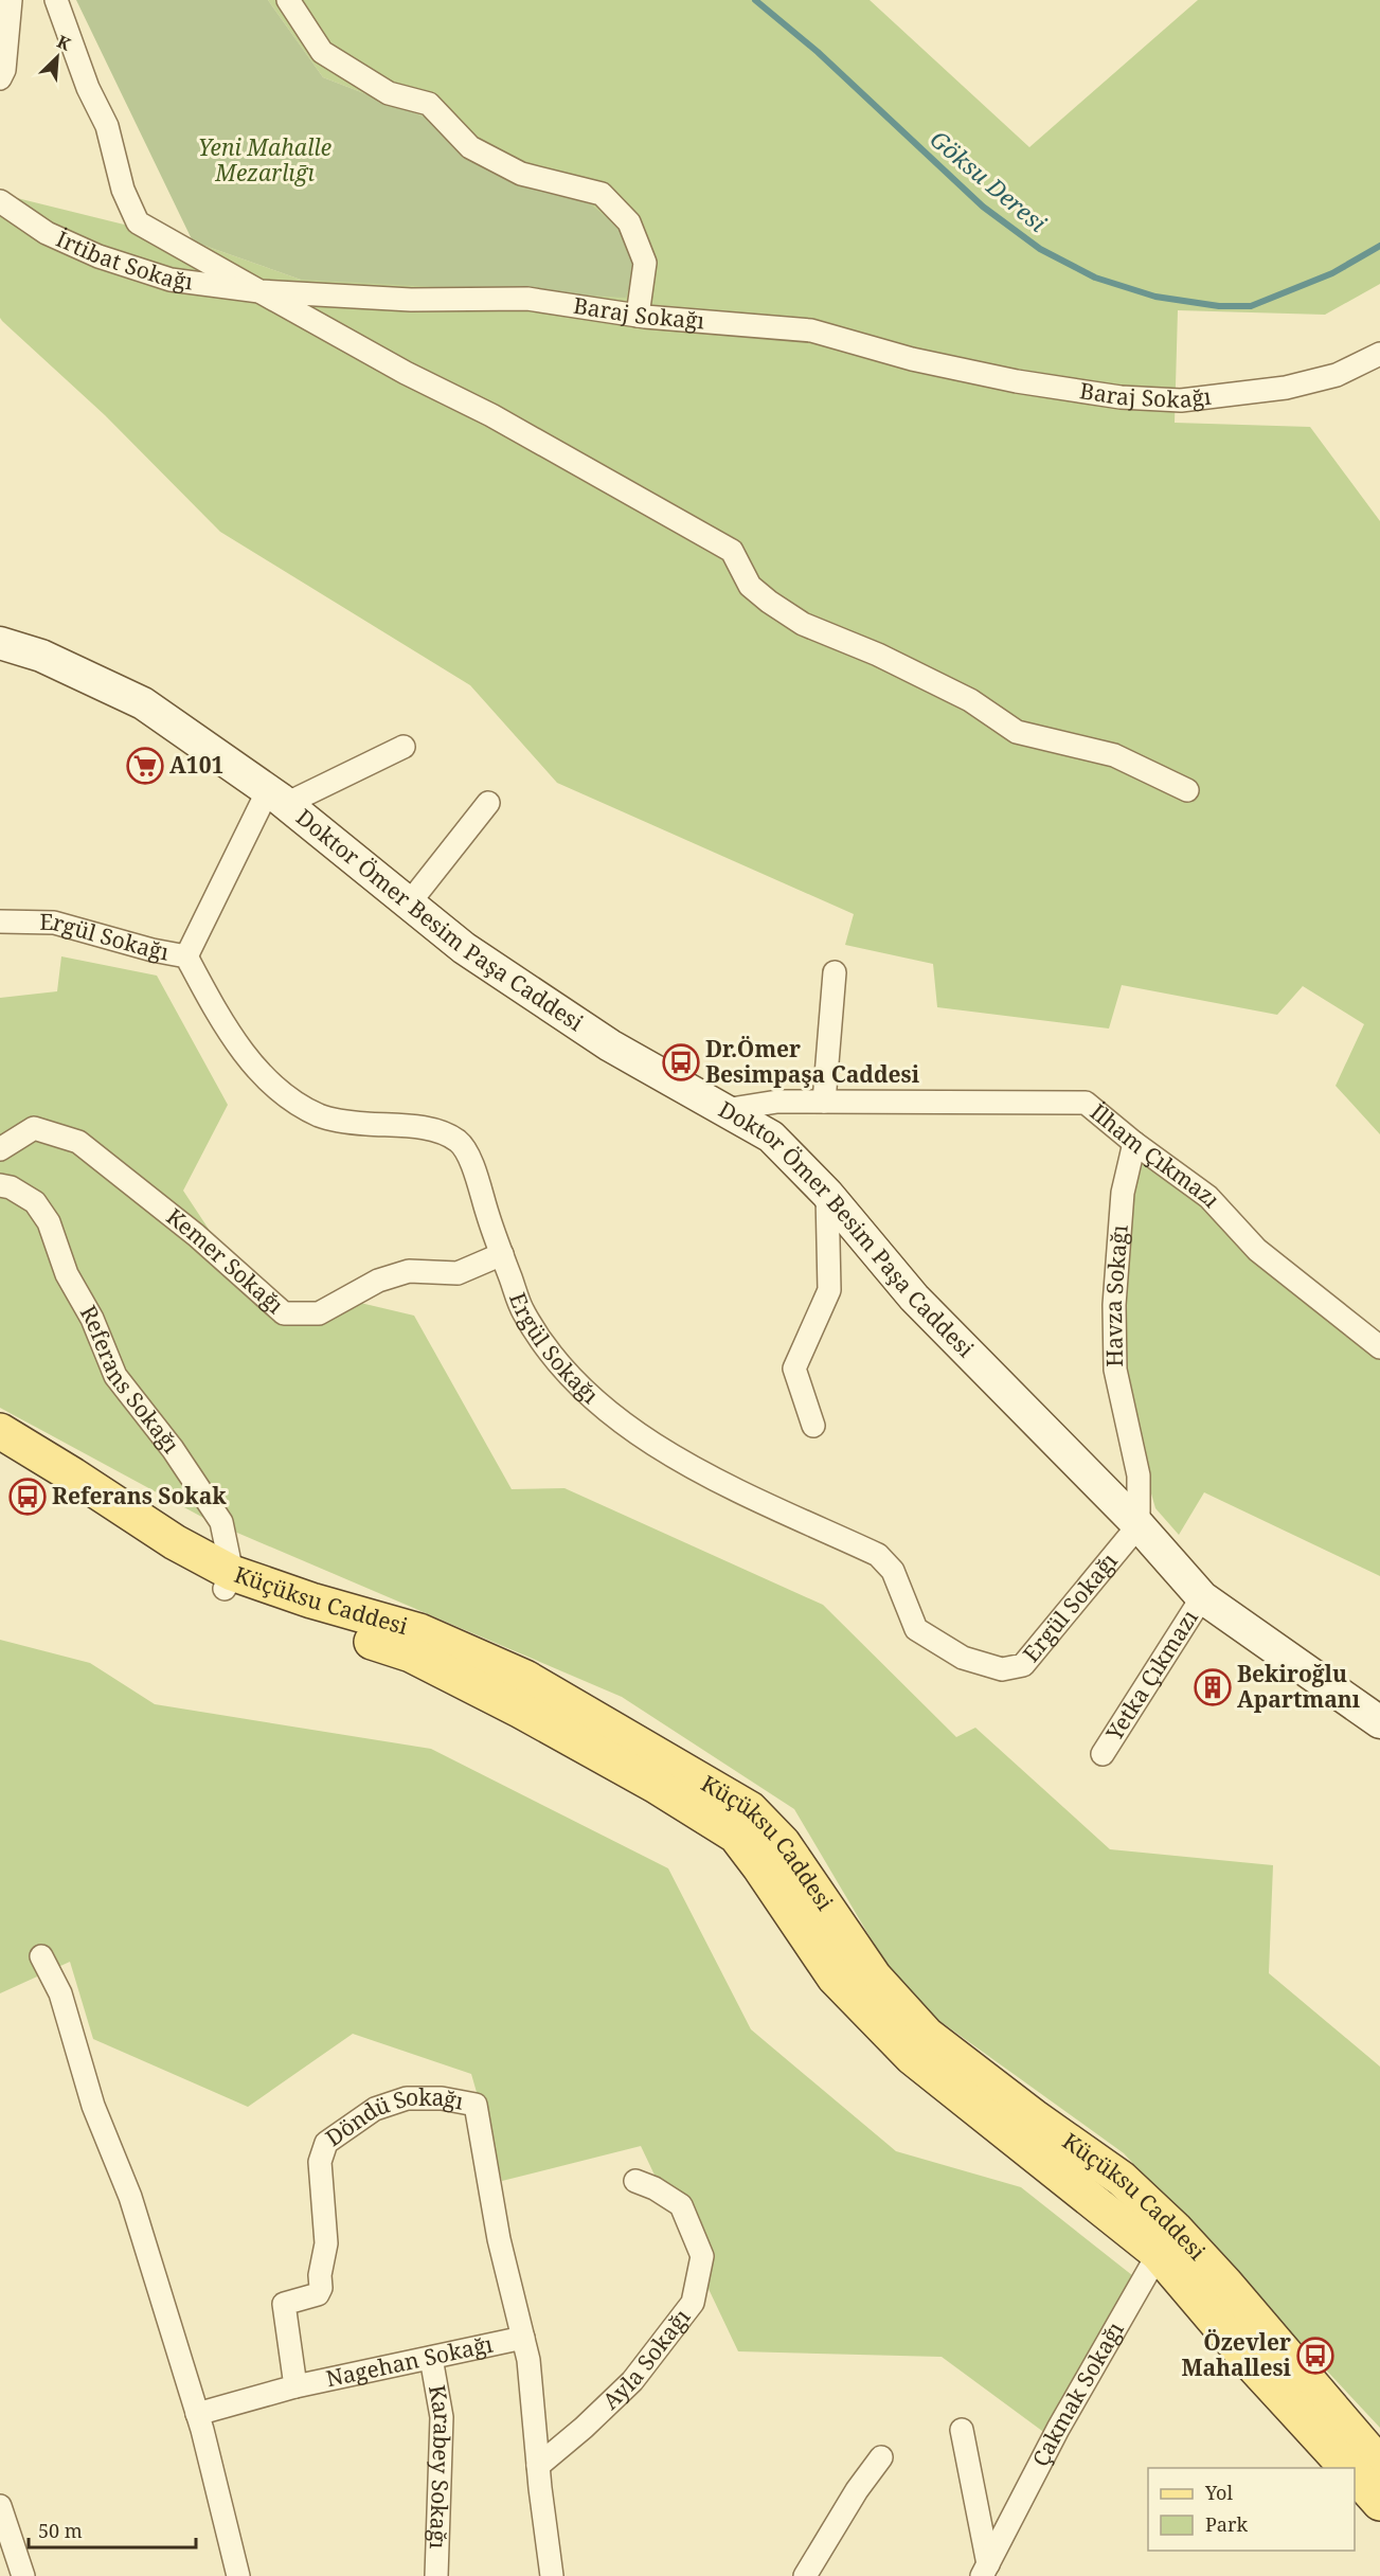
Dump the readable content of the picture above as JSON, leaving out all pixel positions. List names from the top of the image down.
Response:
{
  "streets": {
    "main road": ["Küçüksu Caddesi"],
    "street": [
      "İrtibat Sokağı",
      "Baraj Sokağı",
      "Doktor Ömer Besim Paşa Caddesi",
      "Ergül Sokağı",
      "İlham Çıkmazı",
      "Kemer Sokağı",
      "Havza Sokağı",
      "Referans Sokağı",
      "Yetka Çıkmazı",
      "Döndü Sokağı",
      "Ayla Sokağı",
      "Nagehan Sokağı",
      "Çakmak Sokağı",
      "Karabey Sokağı"
    ]
  },
  "crossings": [
    ["İrtibat Sokağı", "Baraj Sokağı"],
    ["Doktor Ömer Besim Paşa Caddesi", "Ergül Sokağı"],
    ["Doktor Ömer Besim Paşa Caddesi", "İlham Çıkmazı"],
    ["Doktor Ömer Besim Paşa Caddesi", "Havza Sokağı"],
    ["Doktor Ömer Besim Paşa Caddesi", "Yetka Çıkmazı"],
    ["Ergül Sokağı", "Kemer Sokağı"],
    ["Ergül Sokağı", "Havza Sokağı"],
    ["İlham Çıkmazı", "Havza Sokağı"],
    ["Referans Sokağı", "Küçüksu Caddesi"],
    ["Küçüksu Caddesi", "Çakmak Sokağı"],
    ["Döndü Sokağı", "Ayla Sokağı"],
    ["Döndü Sokağı", "Nagehan Sokağı"],
    ["Nagehan Sokağı", "Karabey Sokağı"]
  ],
  "water": ["Göksu Deresi"],
  "parks": ["Yeni Mahalle Mezarlıḡı"],
  "places": {
    "supermarket": ["A101"],
    "bus stop": ["Dr.Ömer Besimpaşa Caddesi", "Referans Sokak", "Özevler Mahallesi"],
    "building": ["Bekiroğlu Apartmanı"]
  },
  "legend": ["Yol", "Park"],
  "scale_bar": "50 m",
  "north": "top right"
}
